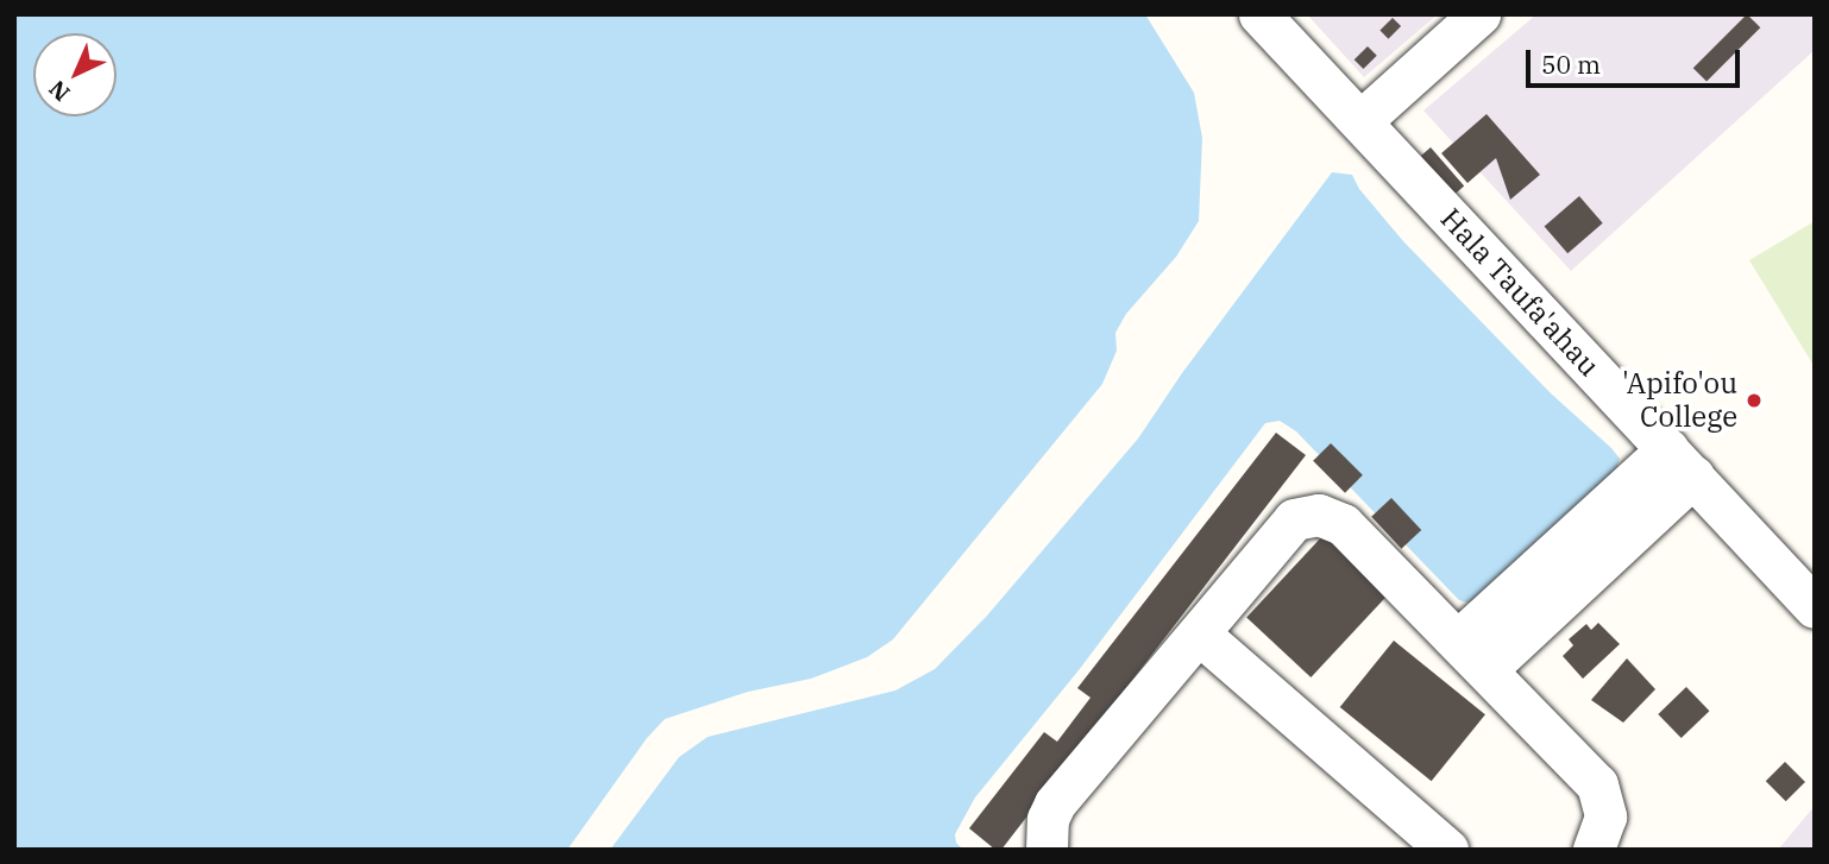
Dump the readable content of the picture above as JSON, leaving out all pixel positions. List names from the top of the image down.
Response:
{
  "streets": {
    "street": ["Hala Taufa'ahau"]
  },
  "places": ["'Apifo'ou College"],
  "scale_bar": "50 m",
  "north": "bottom left"
}
